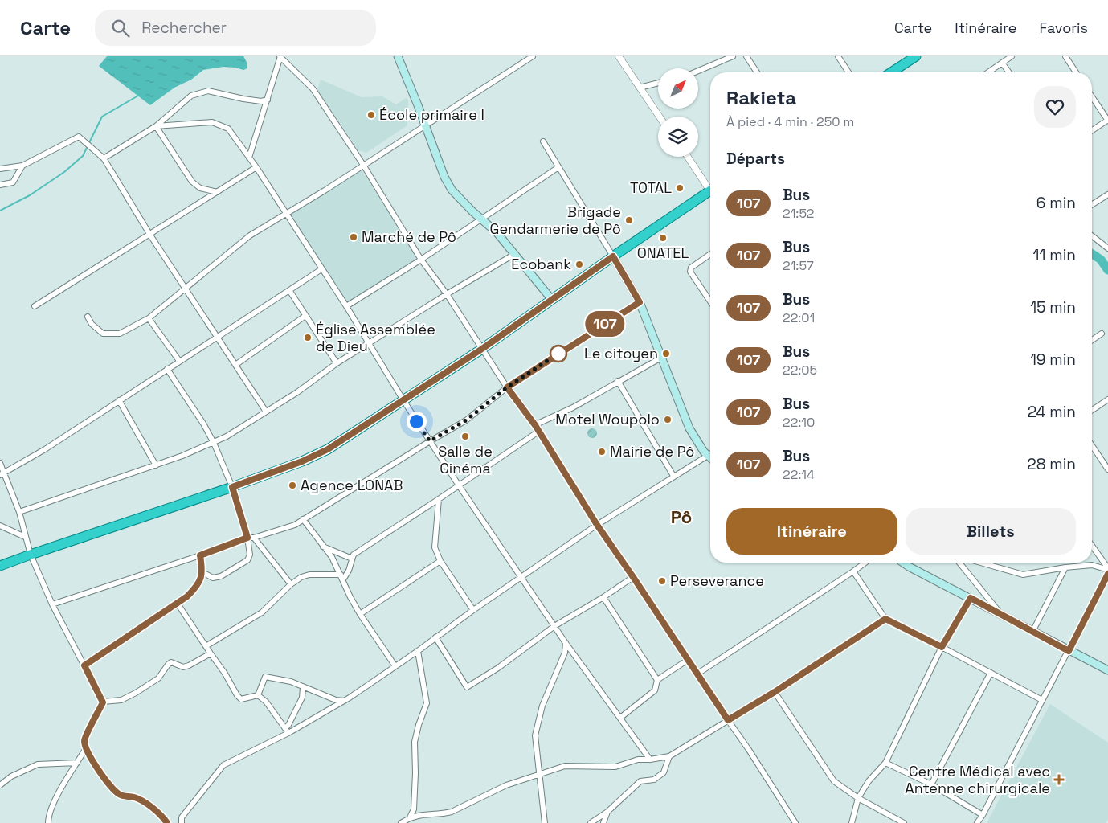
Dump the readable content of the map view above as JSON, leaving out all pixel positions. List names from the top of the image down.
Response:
{
  "districts": ["Pô"],
  "places": {
    "other": [
      "École primaire I",
      "TOTAL",
      "Brigade Gendarmerie de Pô",
      "Marché de Pô",
      "ONATEL",
      "Ecobank",
      "Église Assemblée de Dieu",
      "Le citoyen",
      "Motel Woupolo",
      "Salle de Cinéma",
      "Mairie de Pô",
      "Agence LONAB",
      "Perseverance"
    ],
    "health": ["Centre Médical avec Antenne chirurgicale"]
  },
  "lines": ["bus line 107"],
  "north": "top right",
  "page": {
    "header": "Carte",
    "search": "Rechercher",
    "nav": ["Carte", "Itinéraire", "Favoris"],
    "on_map": "107",
    "heading": [
      ["Rakieta", "À pied · 4 min · 250 m"],
      "Départs"
    ],
    "list": [
      {
        "mark": "107",
        "name": "Bus",
        "note": "21:52",
        "value": "6 min"
      },
      {
        "mark": "107",
        "name": "Bus",
        "note": "21:57",
        "value": "11 min"
      },
      {
        "mark": "107",
        "name": "Bus",
        "note": "22:01",
        "value": "15 min"
      },
      {
        "mark": "107",
        "name": "Bus",
        "note": "22:05",
        "value": "19 min"
      },
      {
        "mark": "107",
        "name": "Bus",
        "note": "22:10",
        "value": "24 min"
      },
      {
        "mark": "107",
        "name": "Bus",
        "note": "22:14",
        "value": "28 min"
      }
    ],
    "buttons": ["Itinéraire", "Billets"]
  }
}
